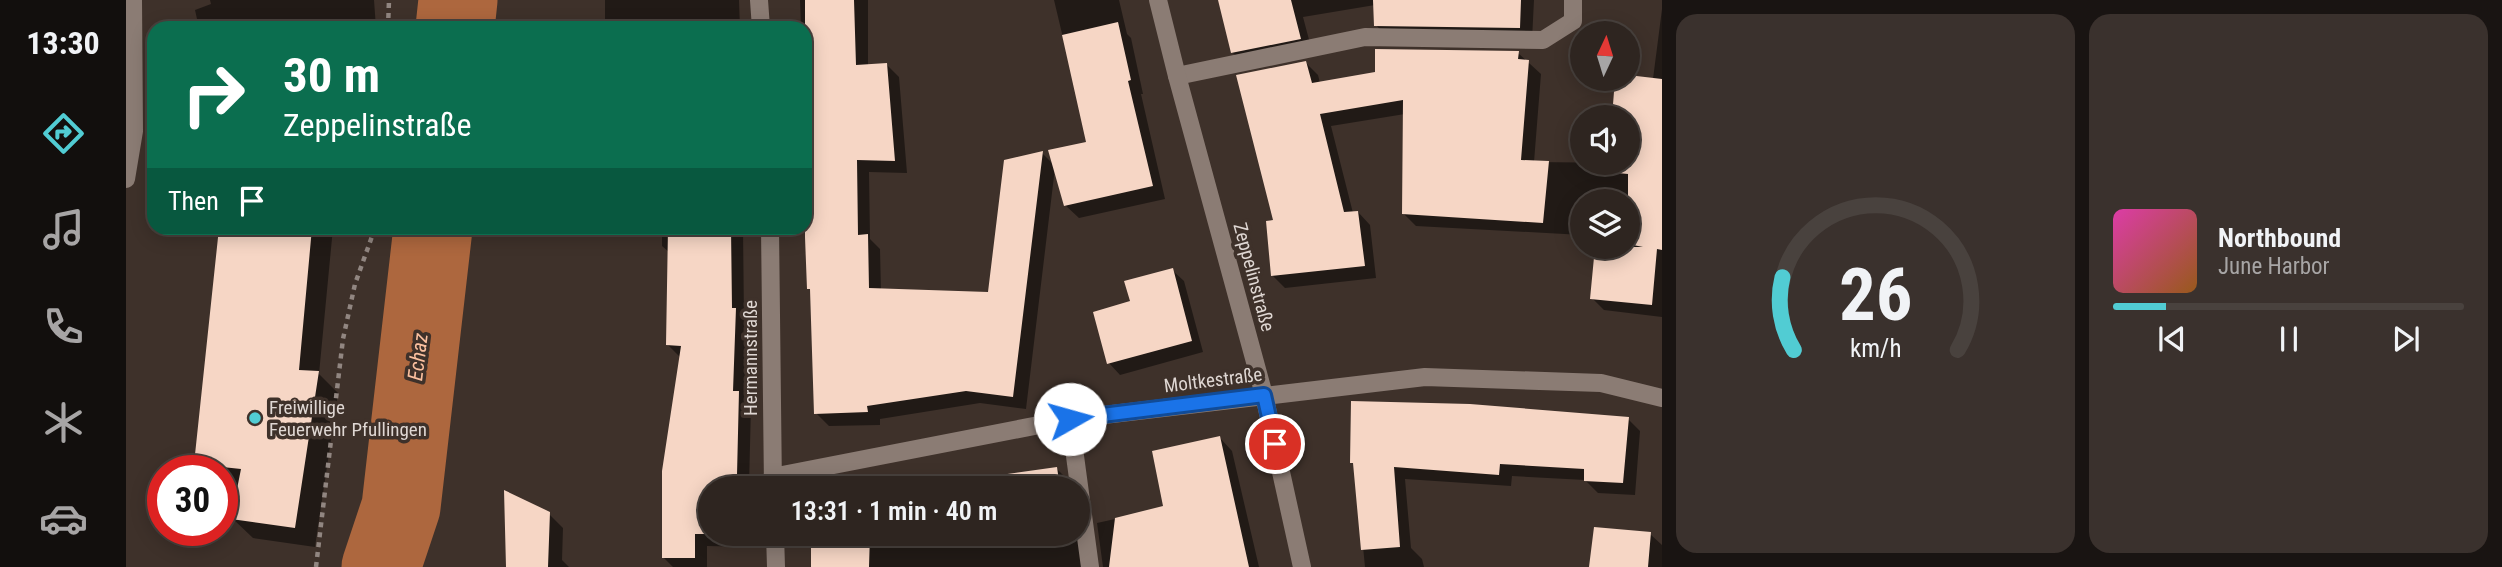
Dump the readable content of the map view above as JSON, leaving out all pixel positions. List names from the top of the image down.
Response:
{
  "streets": {
    "street": ["Zeppelinstraße", "Hermannstraße", "Moltkestraße"]
  },
  "crossings": [
    ["Zeppelinstraße", "Moltkestraße"]
  ],
  "water": ["Echaz"],
  "places": ["Freiwillige Feuerwehr Pfullingen"],
  "north": "top",
  "page": {
    "tabs": "13:30",
    "turn": ["30 m", "Zeppelinstraße"],
    "then": "Then",
    "song": ["Northbound", "June Harbor"],
    "limit": "30",
    "trip": "13:31 · 1 min · 40 m",
    "gauge": ["26", "km/h"]
  }
}
